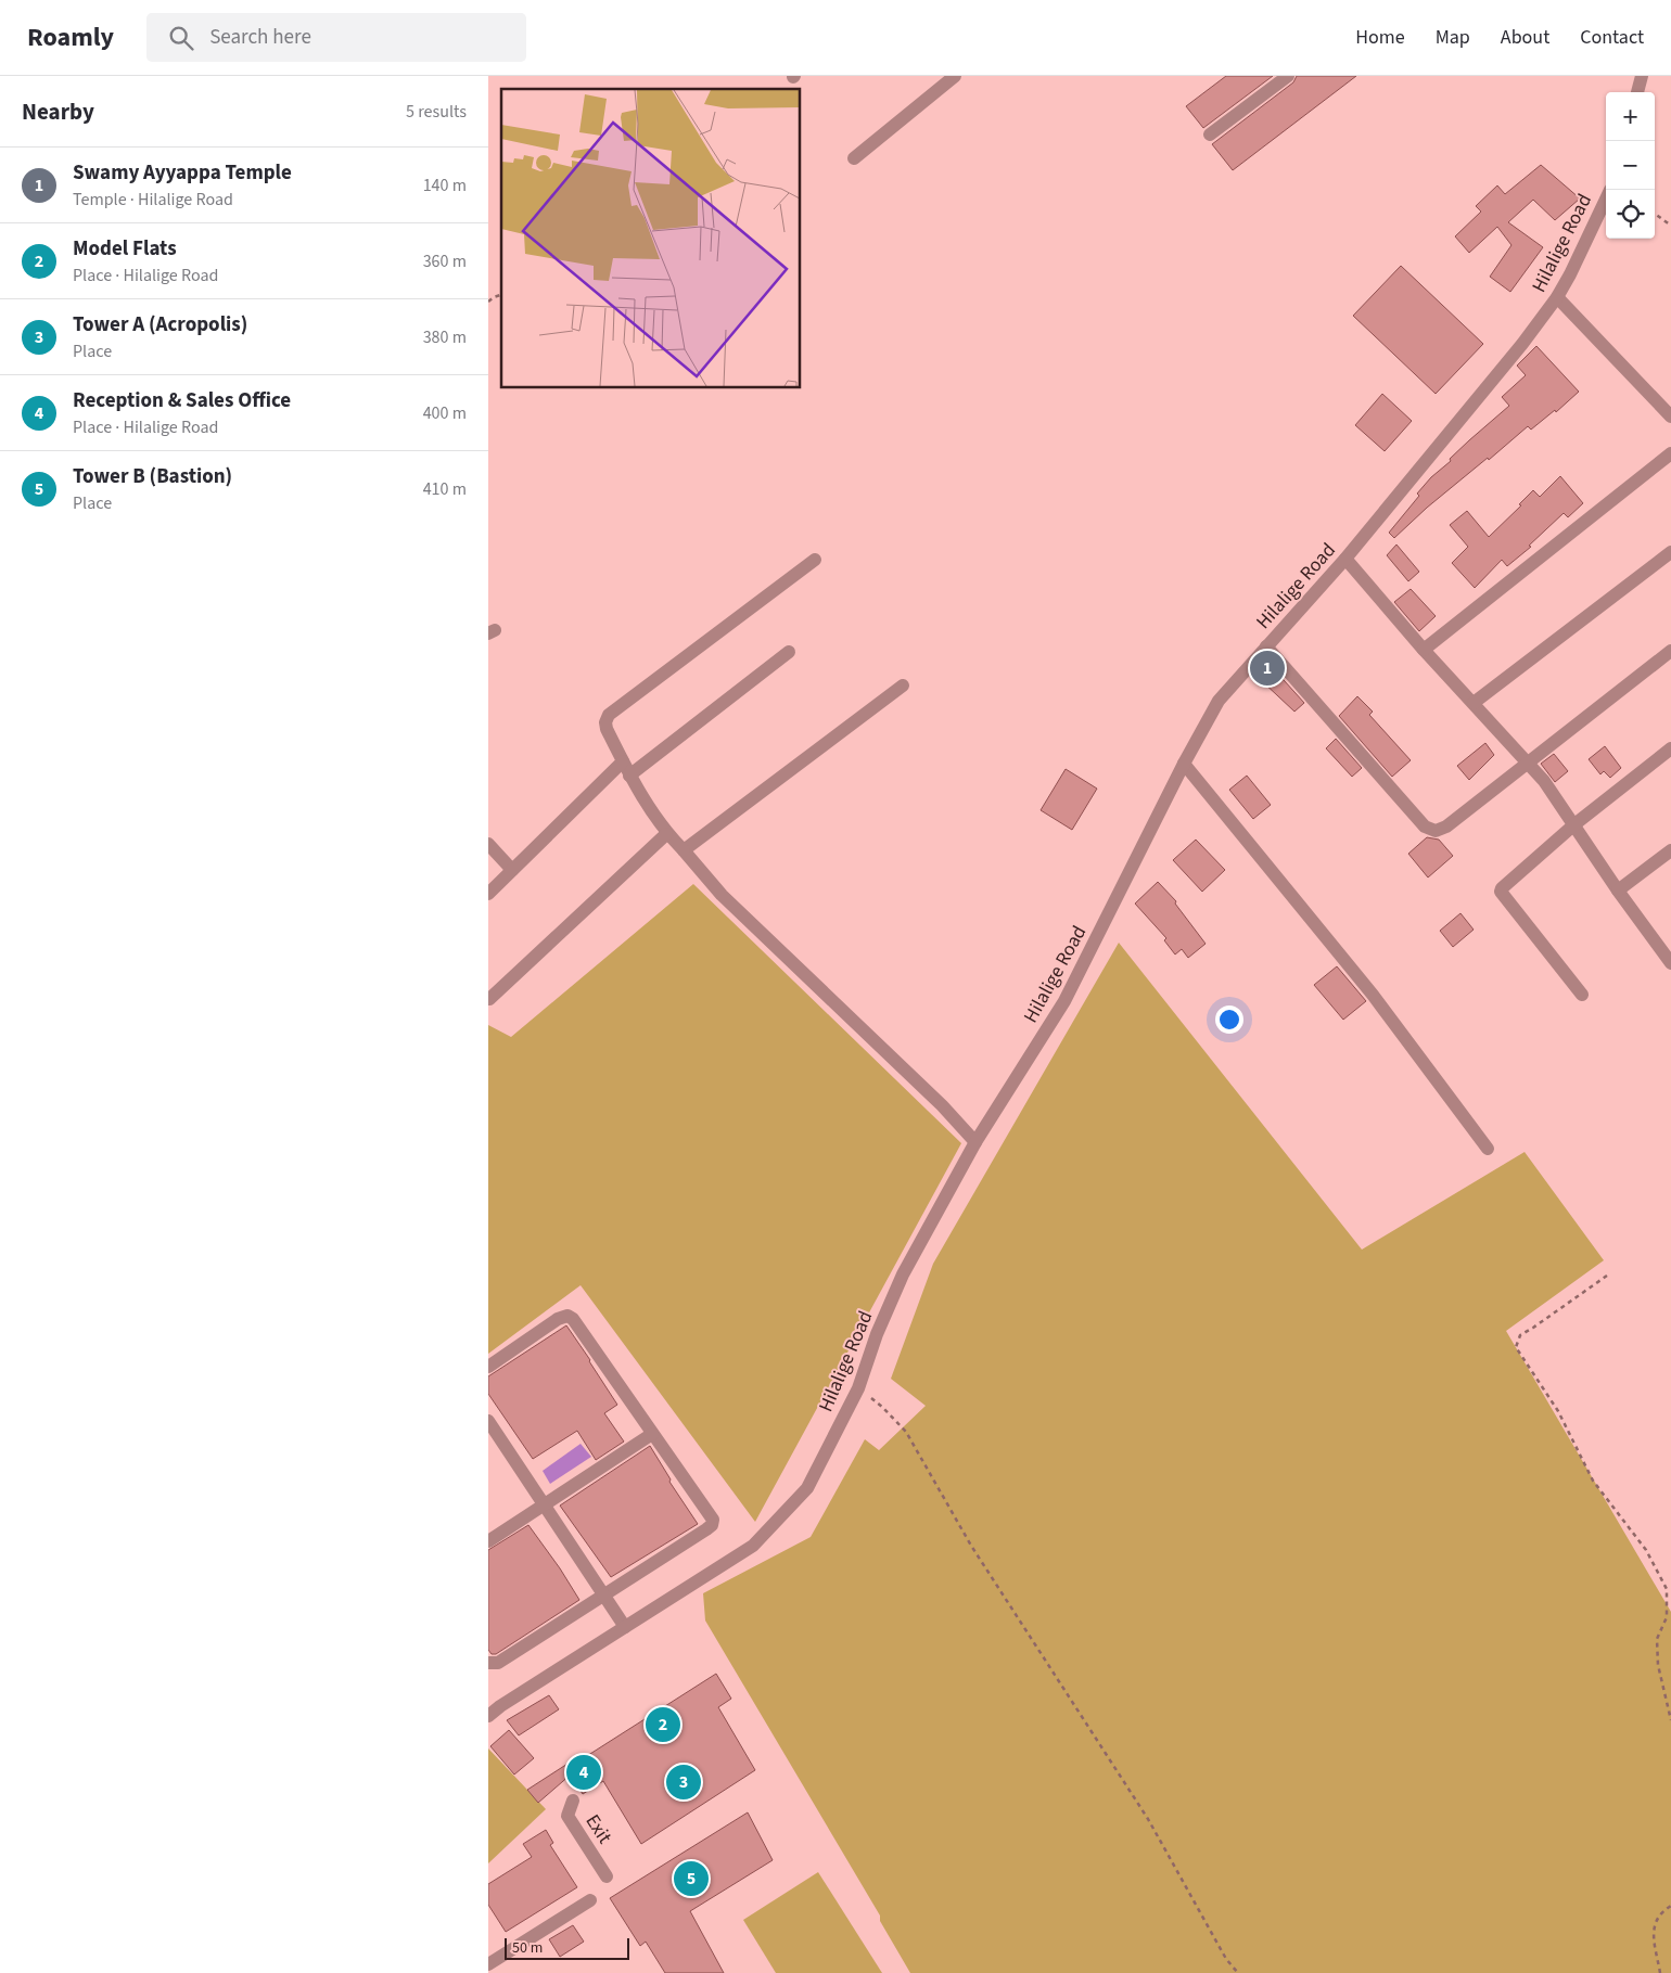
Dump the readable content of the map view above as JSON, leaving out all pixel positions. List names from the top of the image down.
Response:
{
  "streets": {
    "street": ["Hilalige Road", "Exit"]
  },
  "scale_bar": "50 m",
  "page": {
    "header": "Roamly",
    "search": "Search here",
    "nav": [
      "Home",
      "Map",
      "About",
      "Contact"
    ],
    "heading": ["Nearby", "5 results"],
    "map_buttons": ["+", "−"],
    "list": [
      {
        "mark": "1",
        "name": "Swamy Ayyappa Temple",
        "note": "Temple · Hilalige Road",
        "value": "140 m"
      },
      {
        "mark": "2",
        "name": "Model Flats",
        "note": "Place · Hilalige Road",
        "value": "360 m"
      },
      {
        "mark": "3",
        "name": "Tower A (Acropolis)",
        "note": "Place",
        "value": "380 m"
      },
      {
        "mark": "4",
        "name": "Reception & Sales Office",
        "note": "Place · Hilalige Road",
        "value": "400 m"
      },
      {
        "mark": "5",
        "name": "Tower B (Bastion)",
        "note": "Place",
        "value": "410 m"
      }
    ],
    "pins": [
      "1",
      "2",
      "4",
      "3",
      "5"
    ],
    "scale": "50 m"
  }
}
